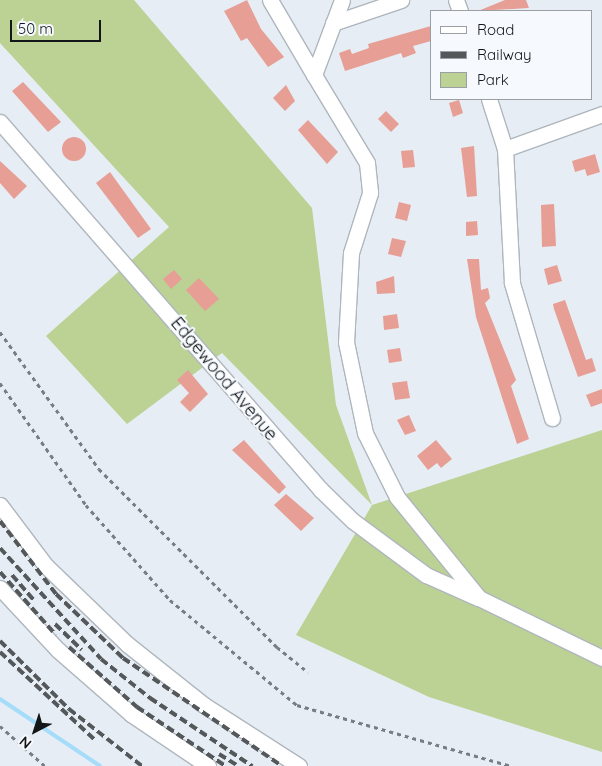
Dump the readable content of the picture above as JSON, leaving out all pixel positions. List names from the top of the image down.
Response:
{
  "streets": {
    "street": ["Edgewood Avenue"]
  },
  "legend": ["Road", "Railway", "Park"],
  "scale_bar": "50 m",
  "north": "bottom left"
}
